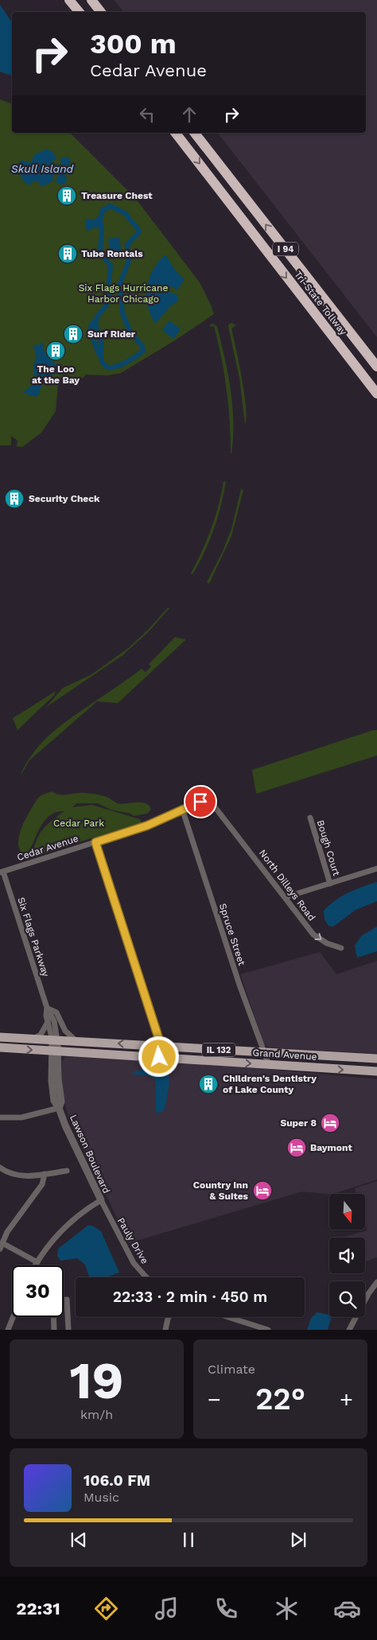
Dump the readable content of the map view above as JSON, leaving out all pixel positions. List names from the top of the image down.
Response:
{
  "streets": {
    "highway": ["I 94", "Tri-State Tollway"],
    "main road": ["IL 132", "Grand Avenue"],
    "street": [
      "Cedar Avenue",
      "Bough Court",
      "North Dilleys Road",
      "Spruce Street",
      "Six Flags Parkway",
      "Lawson Boulevard",
      "Pauly Drive"
    ]
  },
  "crossings": [
    ["Cedar Avenue", "North Dilleys Road"],
    ["Cedar Avenue", "Spruce Street"],
    ["Cedar Avenue", "Six Flags Parkway"],
    ["Spruce Street", "Grand Avenue"],
    ["Six Flags Parkway", "Grand Avenue"],
    ["Six Flags Parkway", "Lawson Boulevard"],
    ["Grand Avenue", "Lawson Boulevard"],
    ["Lawson Boulevard", "Pauly Drive"]
  ],
  "one_way": ["North Dilleys Road"],
  "water": ["Skull Island"],
  "parks": ["Six Flags Hurricane Harbor Chicago", "Cedar Park"],
  "places": {
    "building": [
      "Treasure Chest",
      "Tube Rentals",
      "Surf Rider",
      "The Loo at the Bay",
      "Security Check",
      "Children's Dentistry of Lake County"
    ],
    "hotel": ["Super 8", "Baymont", "Country Inn & Suites"]
  },
  "north": "bottom",
  "page": {
    "turn": ["300 m", "Cedar Avenue"],
    "limit": "30",
    "trip": "22:33 · 2 min · 450 m",
    "tile": [
      ["19", "km/h"],
      "Climate"
    ],
    "heat": ["−", "22°", "+"],
    "song": ["106.0 FM", "Music"],
    "tabs": "22:31"
  }
}
